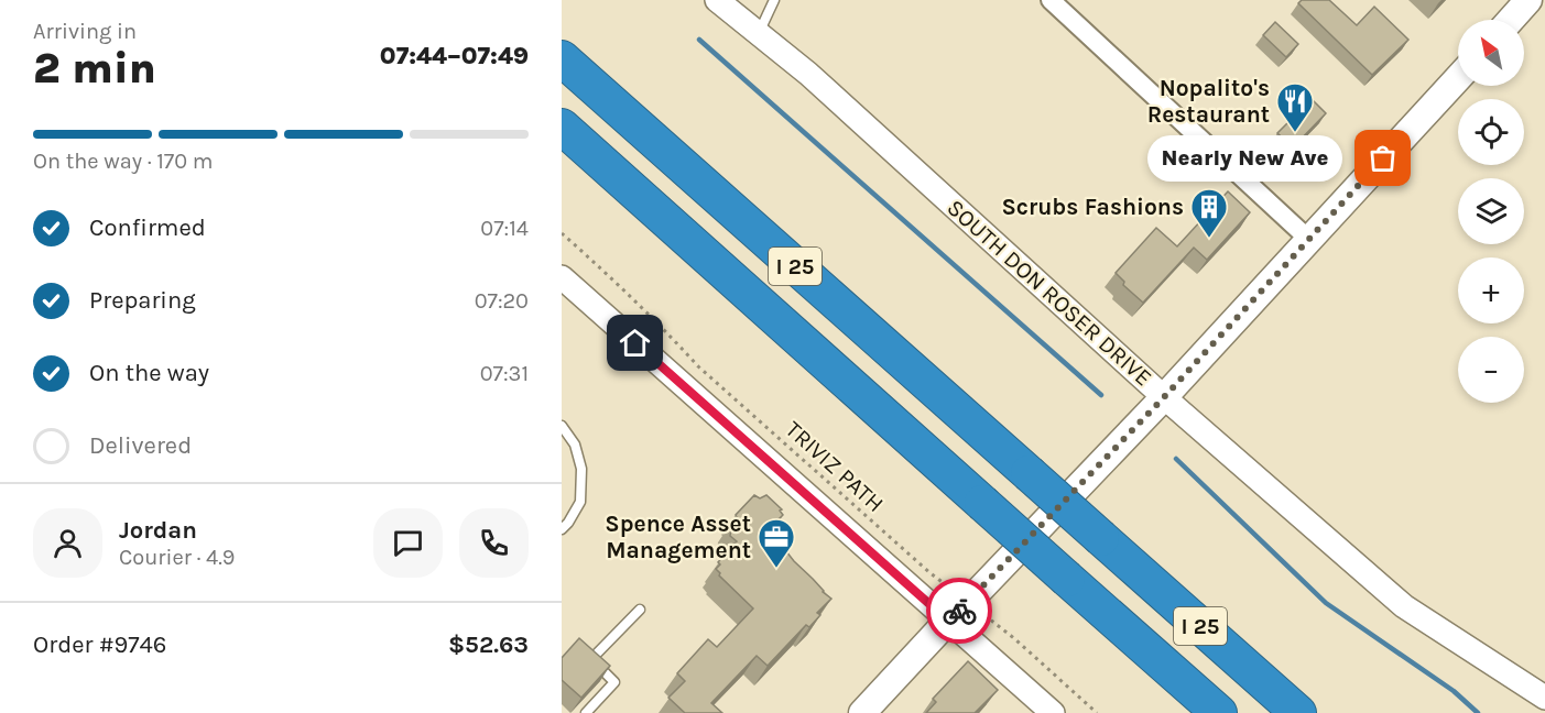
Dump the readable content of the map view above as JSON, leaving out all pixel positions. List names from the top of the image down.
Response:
{
  "streets": {
    "highway": ["I 25"],
    "street": ["SOUTH DON ROSER DRIVE"],
    "path": ["TRIVIZ PATH"]
  },
  "places": {
    "restaurant": ["Nopalito's Restaurant"],
    "other": ["Nearly New Ave"],
    "building": ["Scrubs Fashions"],
    "office": ["Spence Asset Management"]
  },
  "north": "top left",
  "page": {
    "heading": ["2 min", "Arriving in", "07:44–07:49"],
    "panel": [
      "Jordan",
      "Courier · 4.9",
      "Order #9746",
      "$52.63"
    ],
    "map_buttons": ["+", "−"],
    "bar": "On the way · 170 m",
    "bubble": "Nearly New Ave",
    "list": [
      ["Confirmed", "07:14"],
      ["Preparing", "07:20"],
      ["On the way", "07:31"],
      "Delivered"
    ]
  }
}
